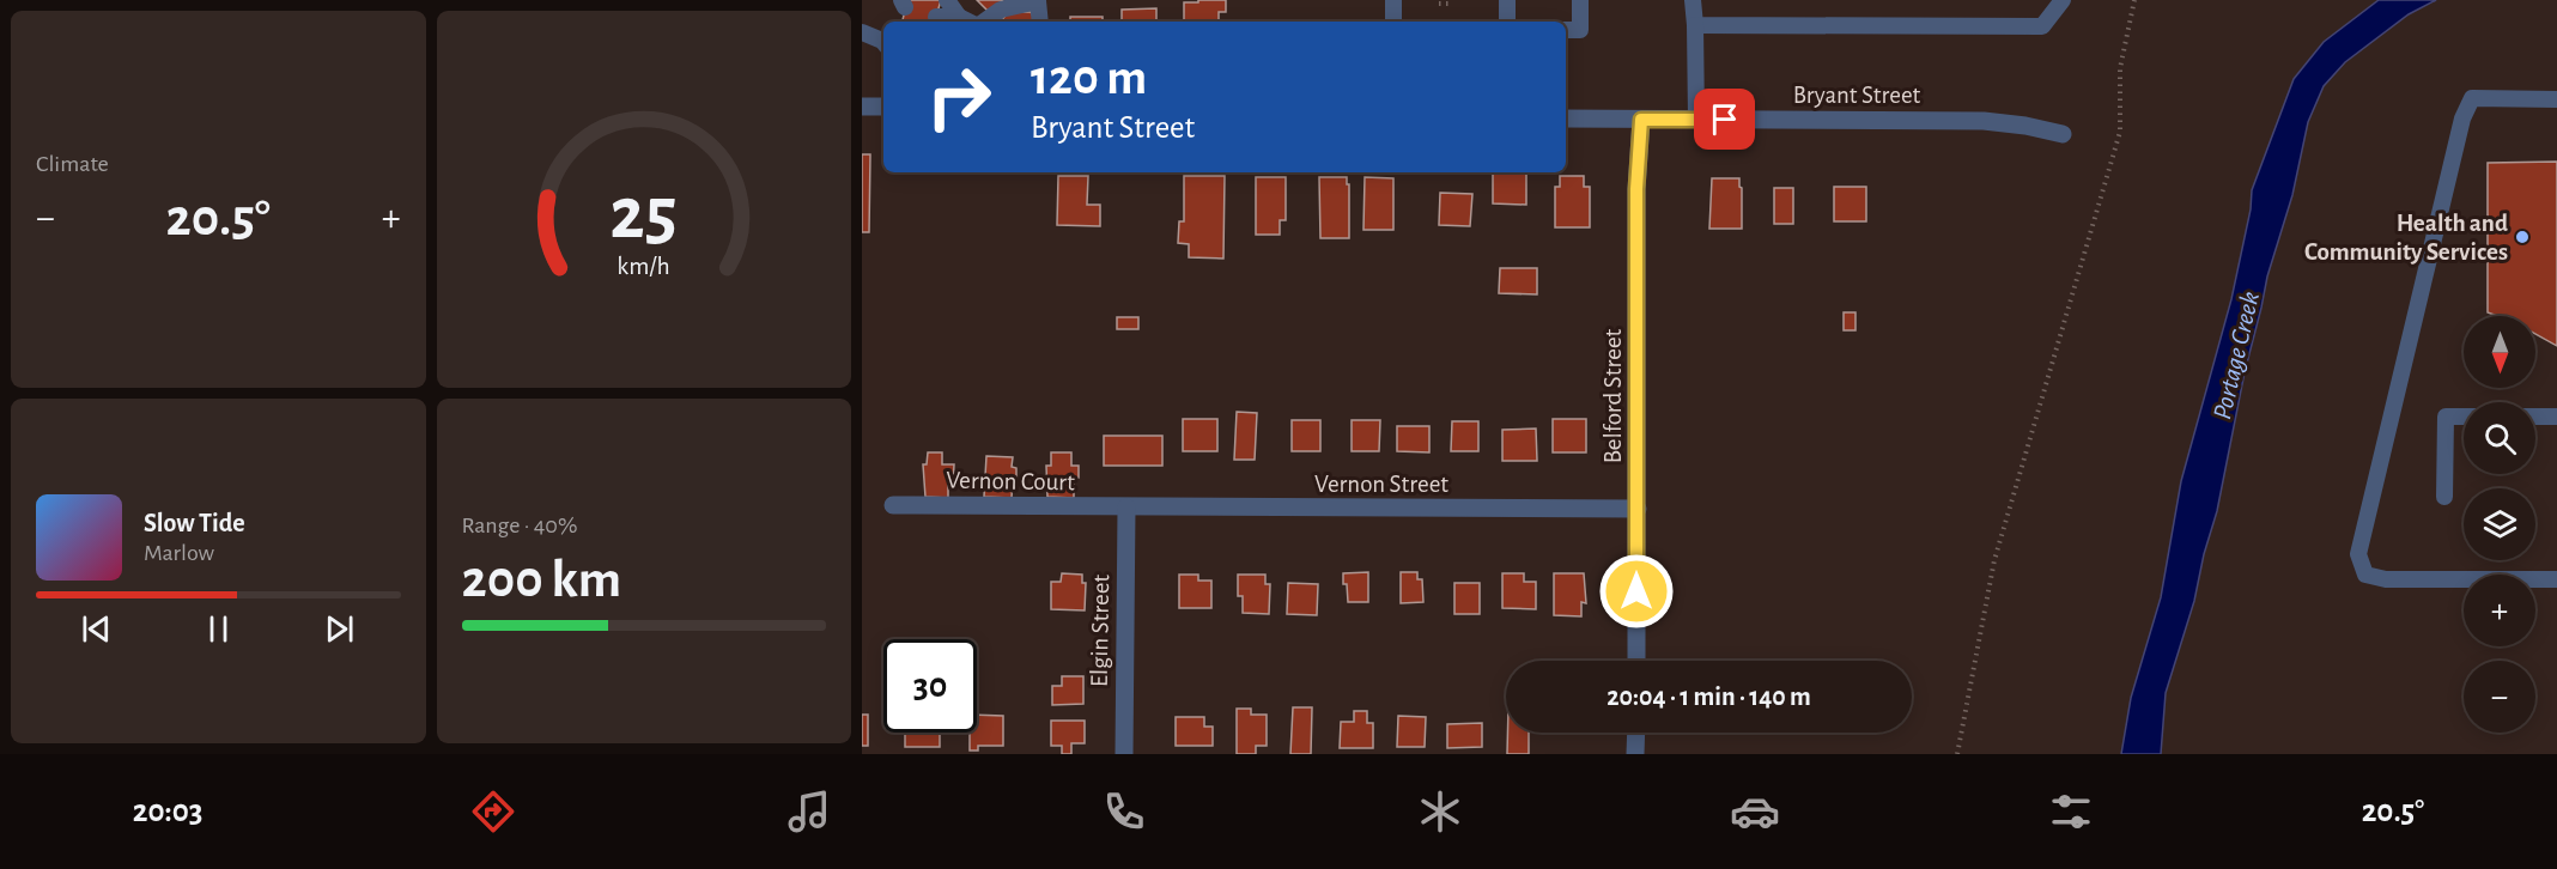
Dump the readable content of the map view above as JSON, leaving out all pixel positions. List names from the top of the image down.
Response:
{
  "streets": {
    "street": [
      "Bryant Street",
      "Belford Street",
      "Vernon Court",
      "Vernon Street",
      "Elgin Street"
    ]
  },
  "crossings": [
    ["Bryant Street", "Belford Street"],
    ["Belford Street", "Vernon Street"],
    ["Vernon Court", "Vernon Street"],
    ["Vernon Court", "Elgin Street"],
    ["Vernon Street", "Elgin Street"]
  ],
  "water": ["Portage Creek"],
  "places": ["Health and Community Services"],
  "north": "bottom",
  "page": {
    "tile": [
      "Climate",
      ["Range · 40%", "200 km"]
    ],
    "turn": ["120 m", "Bryant Street"],
    "heat": ["−", "20.5°", "+"],
    "map_buttons": ["+", "−"],
    "song": ["Slow Tide", "Marlow"],
    "limit": "30",
    "trip": "20:04 · 1 min · 140 m",
    "tabs": ["20:03", "20.5°"],
    "gauge": ["25", "km/h"]
  }
}
